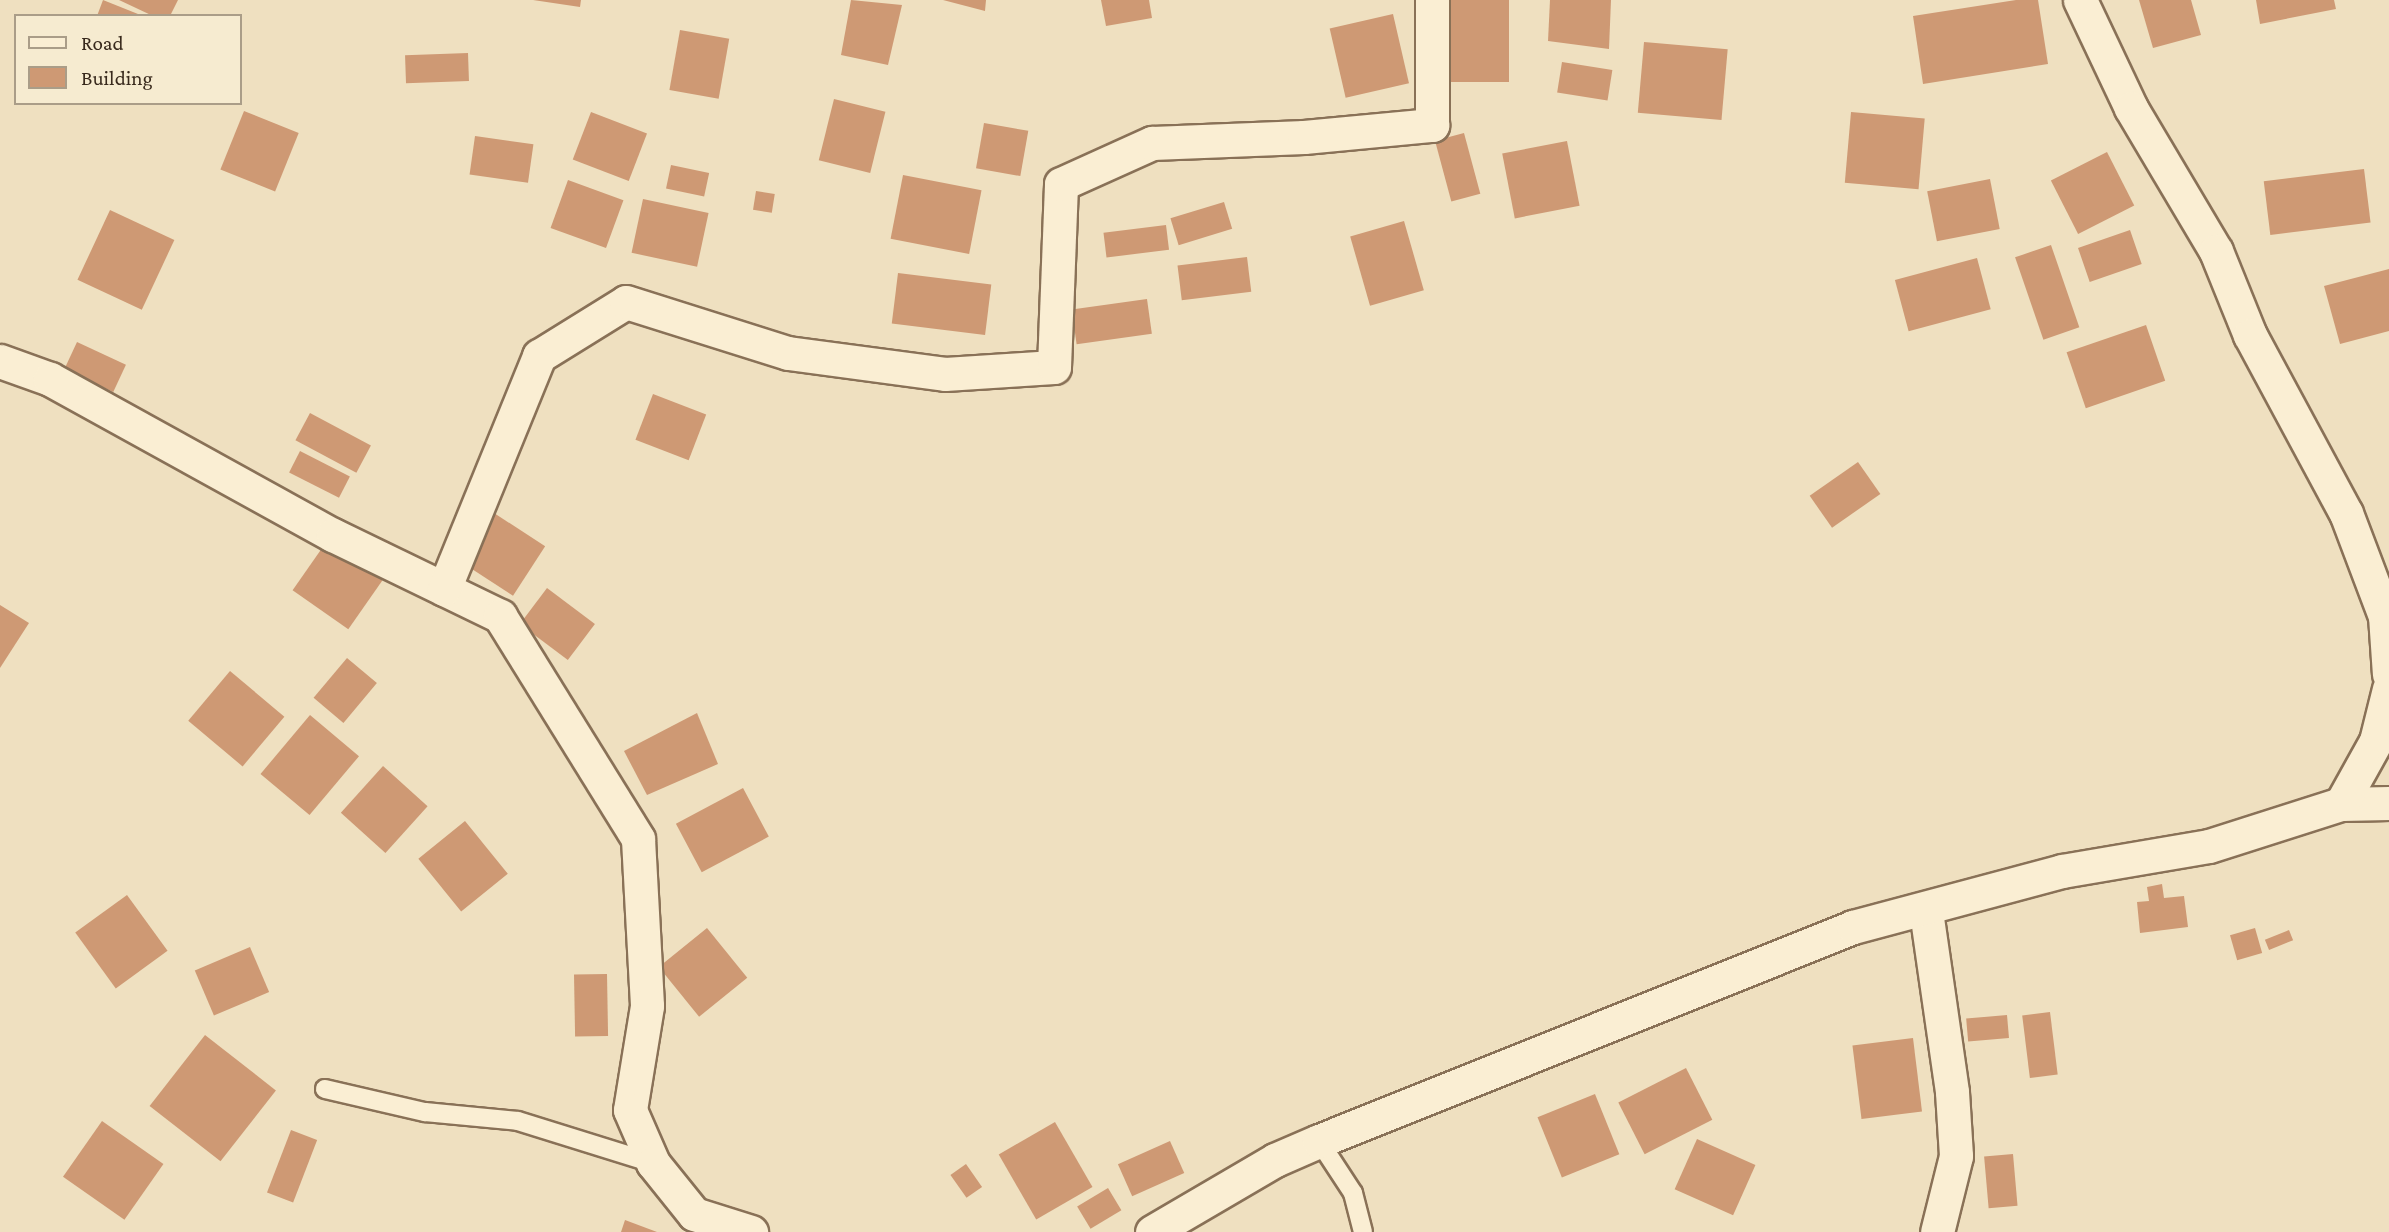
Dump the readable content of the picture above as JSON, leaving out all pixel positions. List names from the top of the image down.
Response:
{
  "legend": ["Road", "Building"]
}
